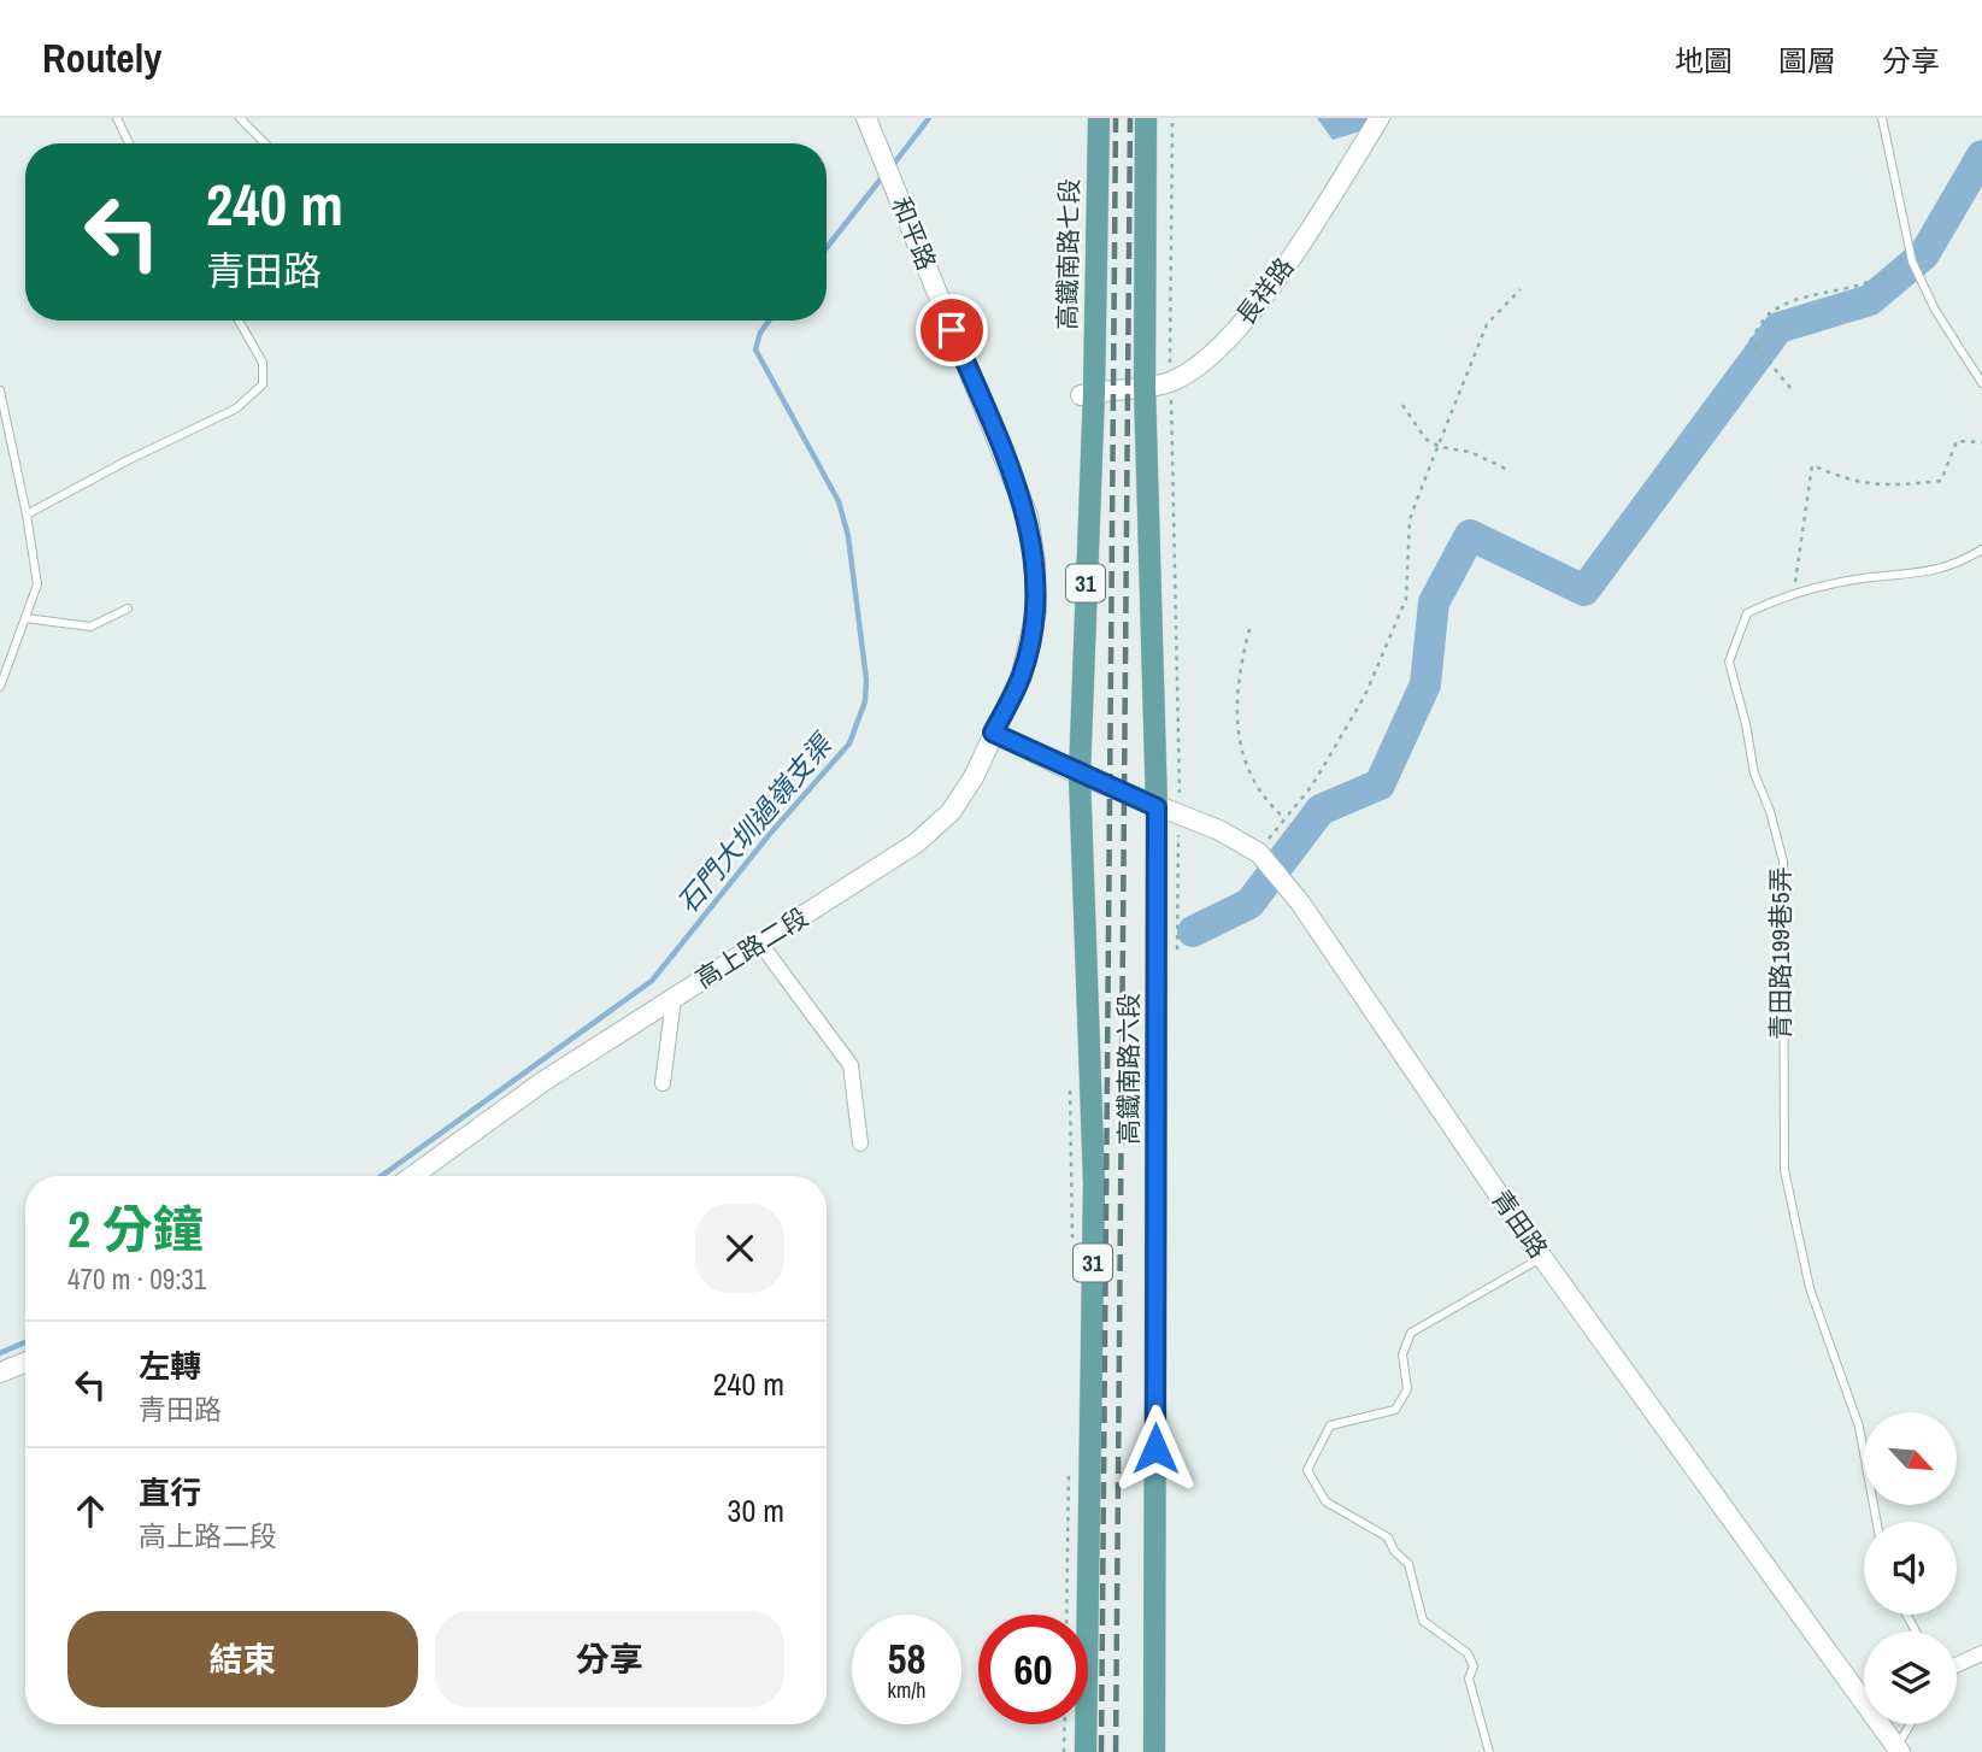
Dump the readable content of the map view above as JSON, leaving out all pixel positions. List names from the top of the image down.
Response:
{
  "streets": {
    "main road": ["高鐵南路七段", "31", "高鐵南路六段"],
    "street": [
      "和平路",
      "長祥路",
      "高上路二段",
      "青田路"
    ],
    "lane": ["青田路199巷5弄"]
  },
  "crossings": [
    ["和平路", "高上路二段"],
    ["高鐵南路七段", "長祥路"],
    ["高鐵南路七段", "高鐵南路六段"],
    ["長祥路", "高鐵南路六段"],
    ["高鐵南路六段", "青田路"]
  ],
  "water": ["石門大圳過嶺支渠"],
  "north": "bottom right",
  "page": {
    "header": "Routely",
    "nav": ["地圖", "圖層", "分享"],
    "turn": ["240 m", "青田路"],
    "heading": ["2 分鐘", "470 m · 09:31"],
    "list": [
      {
        "name": "左轉",
        "note": "青田路",
        "value": "240 m"
      },
      {
        "name": "直行",
        "note": "高上路二段",
        "value": "30 m"
      }
    ],
    "buttons": ["結束", "分享"],
    "speed": "58 km/h",
    "limit": "60"
  }
}
